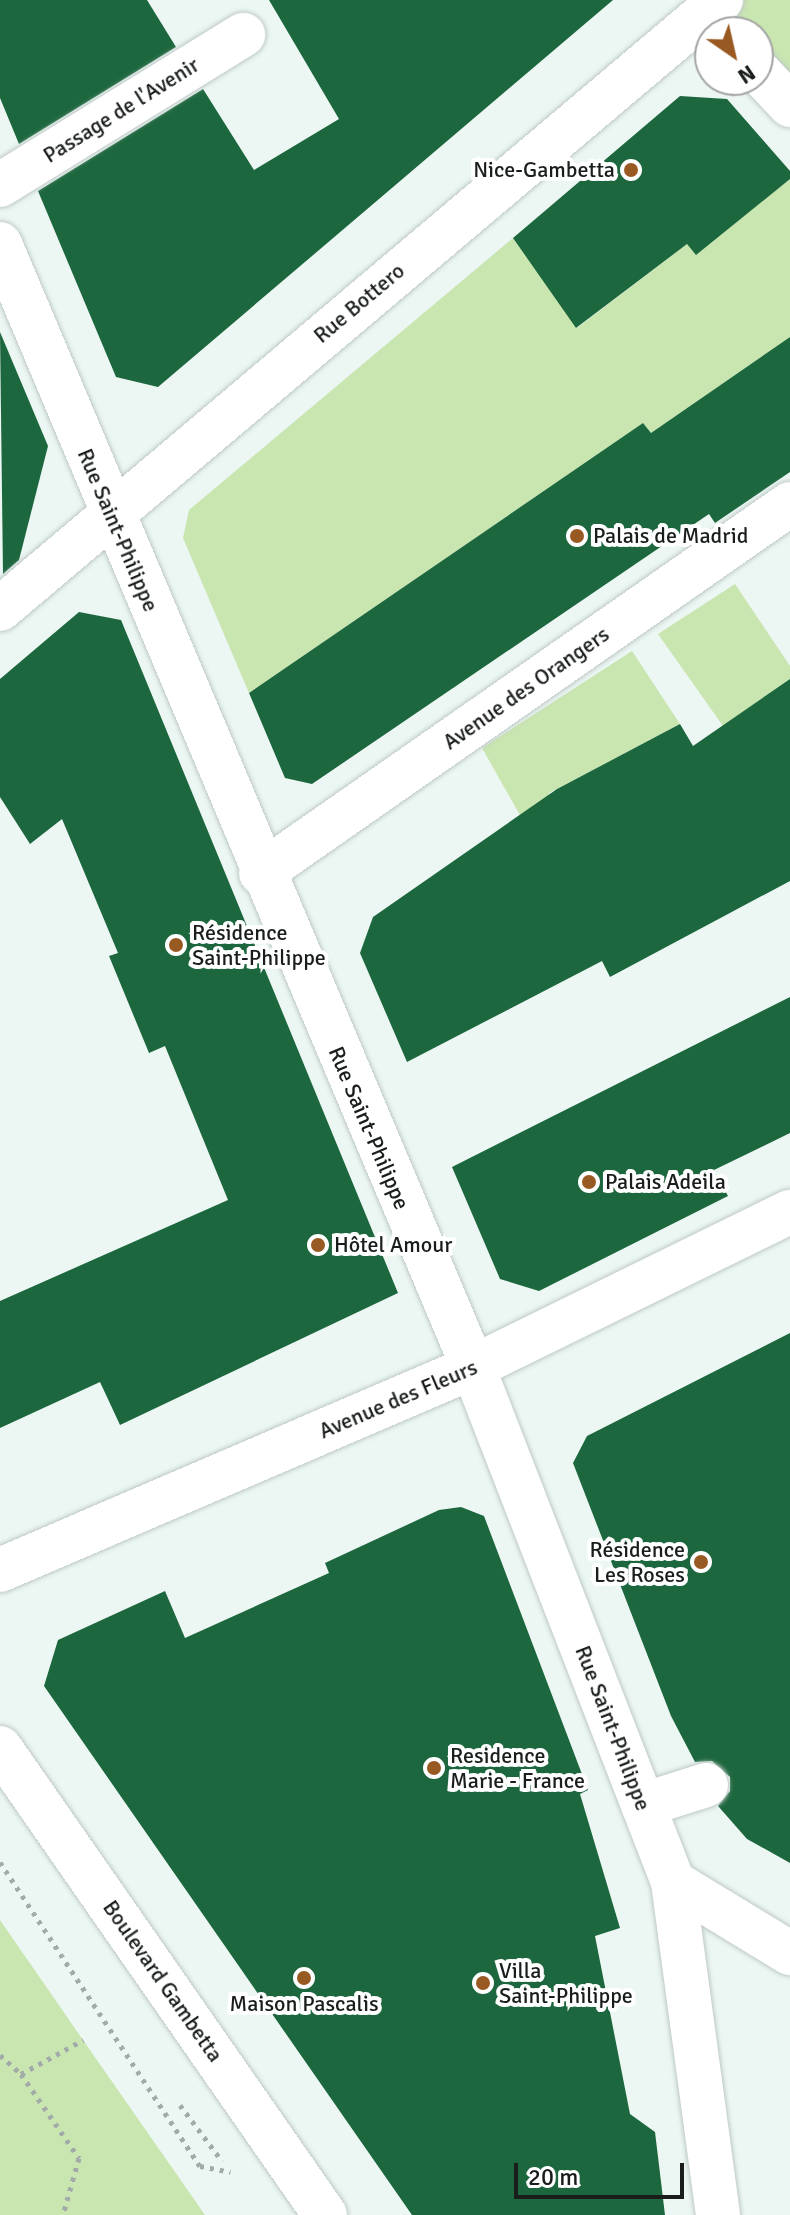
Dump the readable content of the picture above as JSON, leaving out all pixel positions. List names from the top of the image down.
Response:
{
  "streets": {
    "street": [
      "Passage de l'Avenir",
      "Rue Bottero",
      "Rue Saint-Philippe",
      "Avenue des Orangers",
      "Avenue des Fleurs",
      "Boulevard Gambetta"
    ]
  },
  "crossings": [
    ["Rue Bottero", "Rue Saint-Philippe"],
    ["Rue Saint-Philippe", "Avenue des Orangers"],
    ["Rue Saint-Philippe", "Avenue des Fleurs"]
  ],
  "places": [
    "Nice-Gambetta",
    "Palais de Madrid",
    "Résidence Saint-Philippe",
    "Palais Adeila",
    "Hôtel Amour",
    "Résidence Les Roses",
    "Residence Marie - France",
    "Maison Pascalis",
    "Villa Saint-Philippe"
  ],
  "scale_bar": "20 m",
  "north": "bottom right"
}
